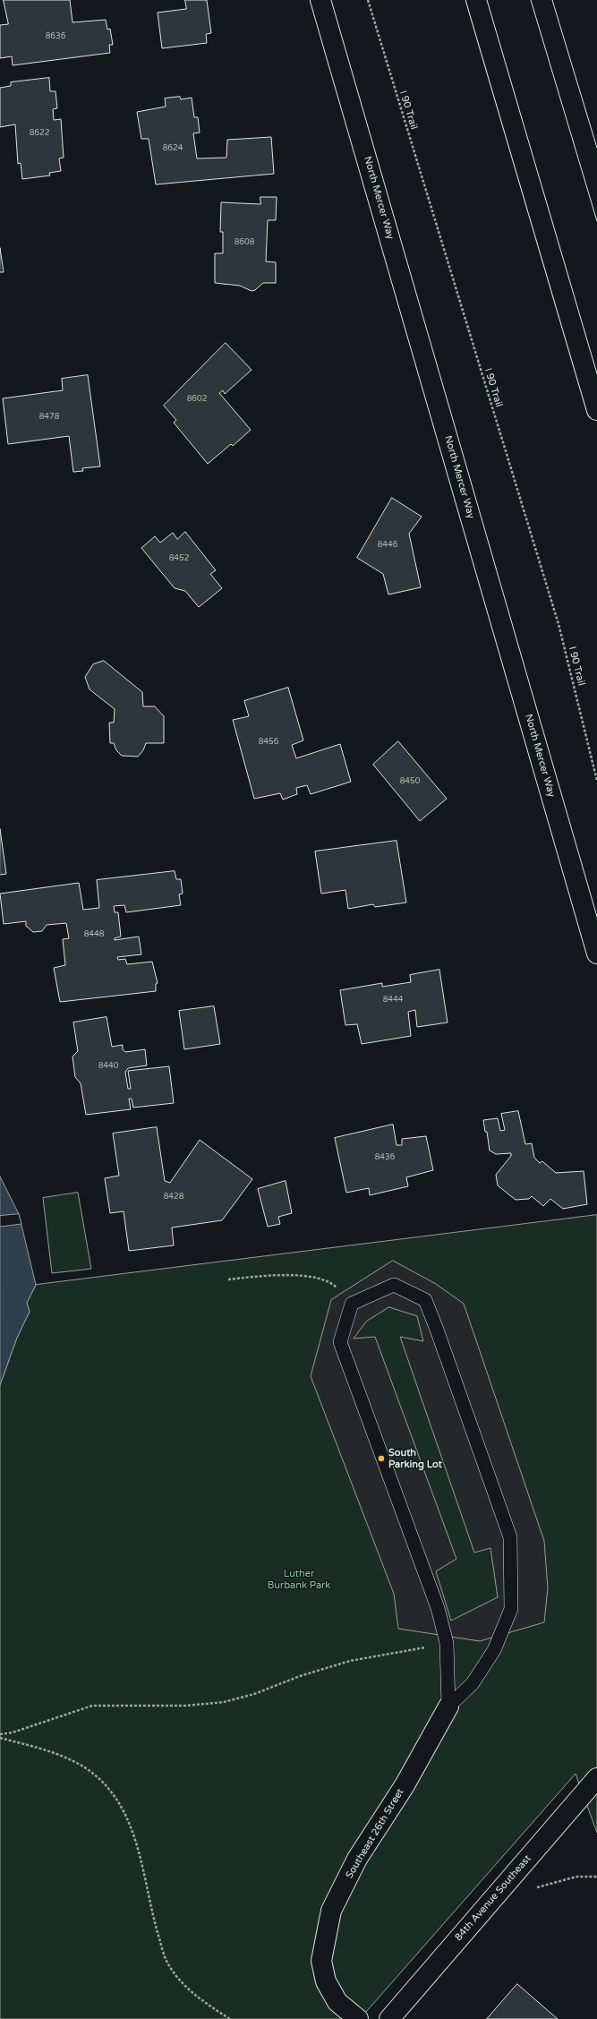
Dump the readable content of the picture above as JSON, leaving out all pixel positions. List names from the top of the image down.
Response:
{
  "streets": {
    "main road": ["North Mercer Way", "Southeast 26th Street", "84th Avenue Southeast"],
    "path": ["I 90 Trail"]
  },
  "parks": ["Luther Burbank Park"],
  "places": ["South Parking Lot"],
  "house_numbers": [
    "8636",
    "8622",
    "8624",
    "8608",
    "8602",
    "8478",
    "8446",
    "8452",
    "8456",
    "8450",
    "8448",
    "8444",
    "8440",
    "8436",
    "8428"
  ]
}
